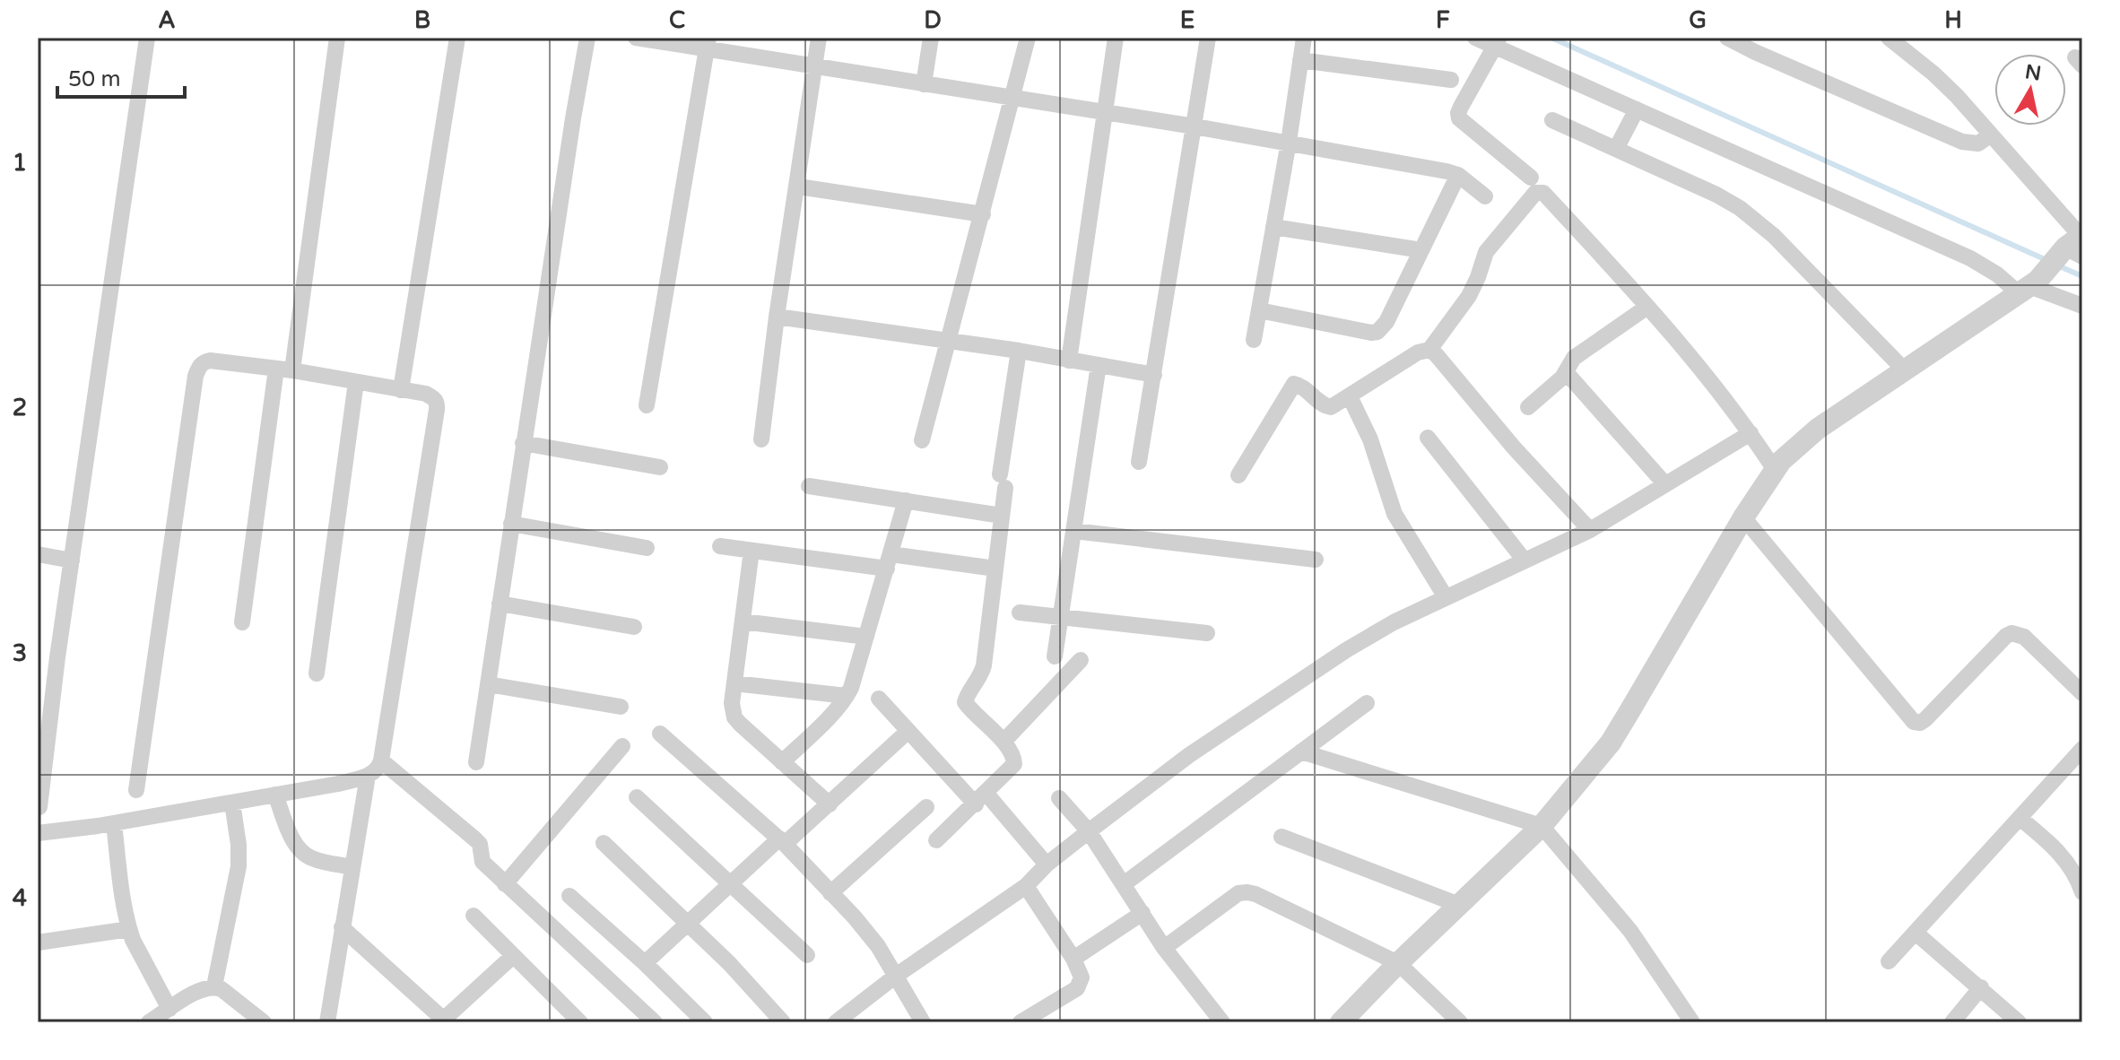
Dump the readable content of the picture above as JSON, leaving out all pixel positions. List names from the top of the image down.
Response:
{
  "scale_bar": "50 m",
  "north": "top",
  "grid": {
    "columns": [
      "A",
      "B",
      "C",
      "D",
      "E",
      "F",
      "G",
      "H"
    ],
    "rows": [
      "1",
      "2",
      "3",
      "4"
    ]
  }
}
